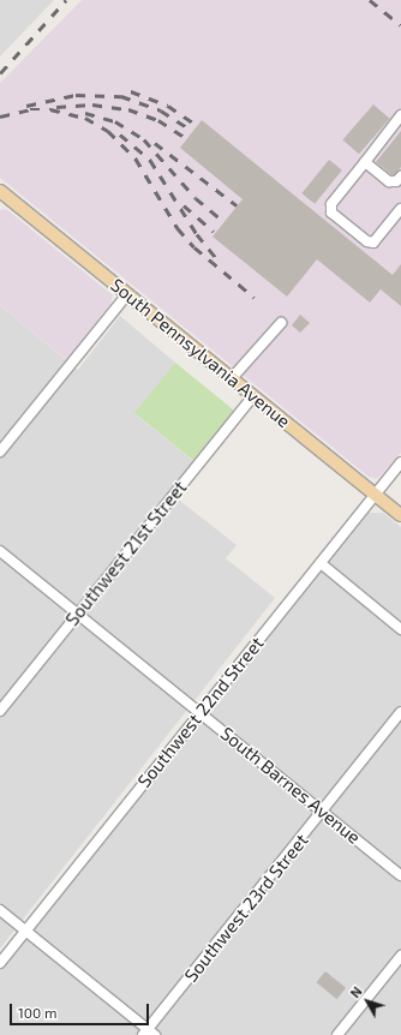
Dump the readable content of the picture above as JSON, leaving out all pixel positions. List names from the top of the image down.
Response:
{
  "streets": {
    "main road": ["South Pennsylvania Avenue"],
    "street": [
      "Southwest 21st Street",
      "Southwest 22nd Street",
      "South Barnes Avenue",
      "Southwest 23rd Street"
    ]
  },
  "crossings": [
    ["South Pennsylvania Avenue", "Southwest 21st Street"],
    ["South Pennsylvania Avenue", "Southwest 22nd Street"],
    ["Southwest 21st Street", "South Barnes Avenue"],
    ["Southwest 22nd Street", "South Barnes Avenue"],
    ["South Barnes Avenue", "Southwest 23rd Street"]
  ],
  "scale_bar": "100 m",
  "north": "top left"
}
